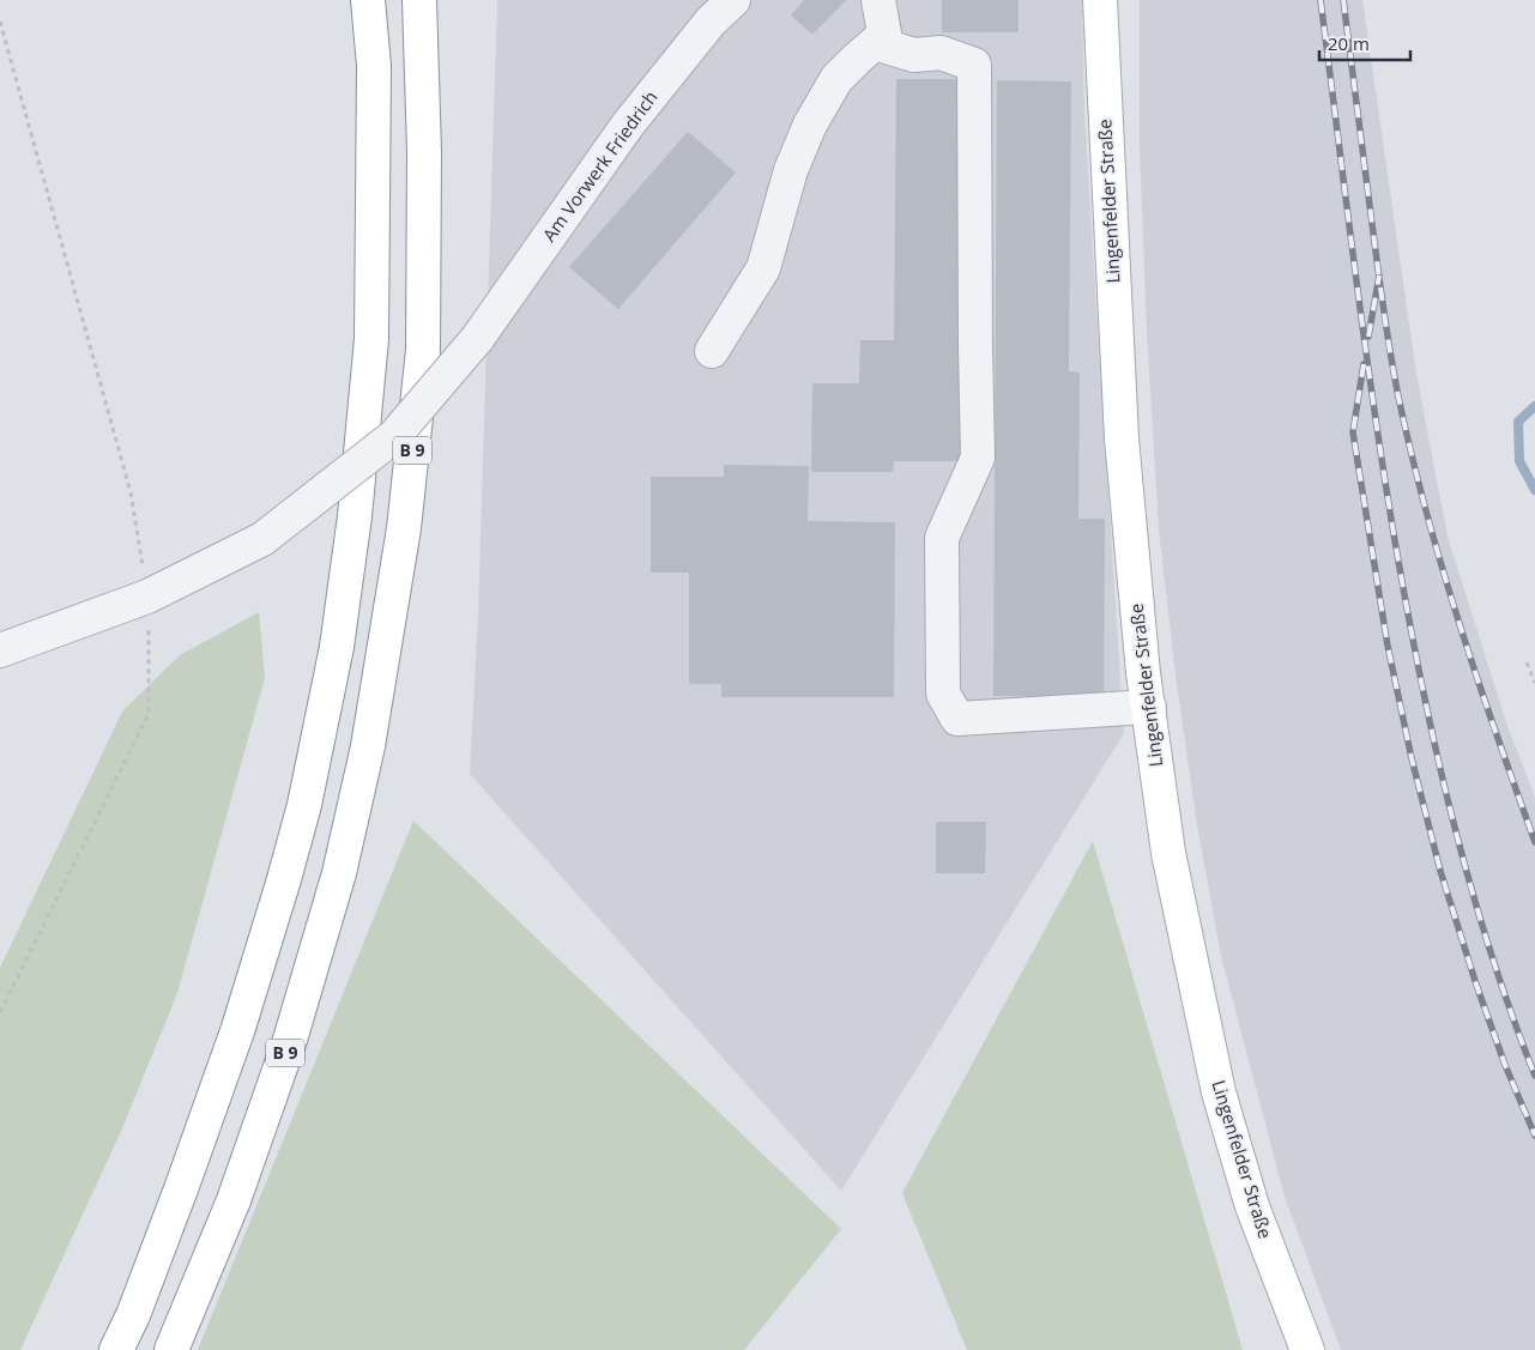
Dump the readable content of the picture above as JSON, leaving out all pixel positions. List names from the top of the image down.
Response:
{
  "streets": {
    "main road": ["Lingenfelder Straße", "B 9"],
    "street": ["Am Vorwerk Friedrich"]
  },
  "scale_bar": "20 m"
}
